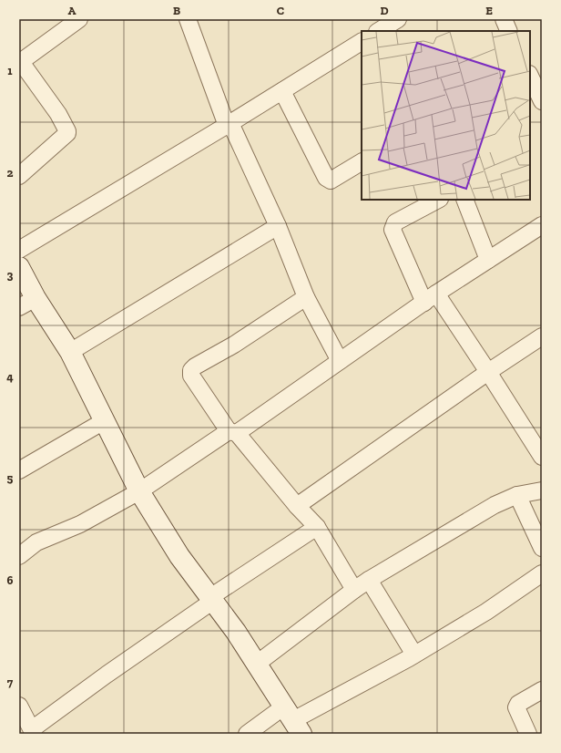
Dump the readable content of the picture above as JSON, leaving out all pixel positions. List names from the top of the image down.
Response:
{
  "grid": {
    "columns": [
      "A",
      "B",
      "C",
      "D",
      "E"
    ],
    "rows": [
      "1",
      "2",
      "3",
      "4",
      "5",
      "6",
      "7"
    ]
  }
}
